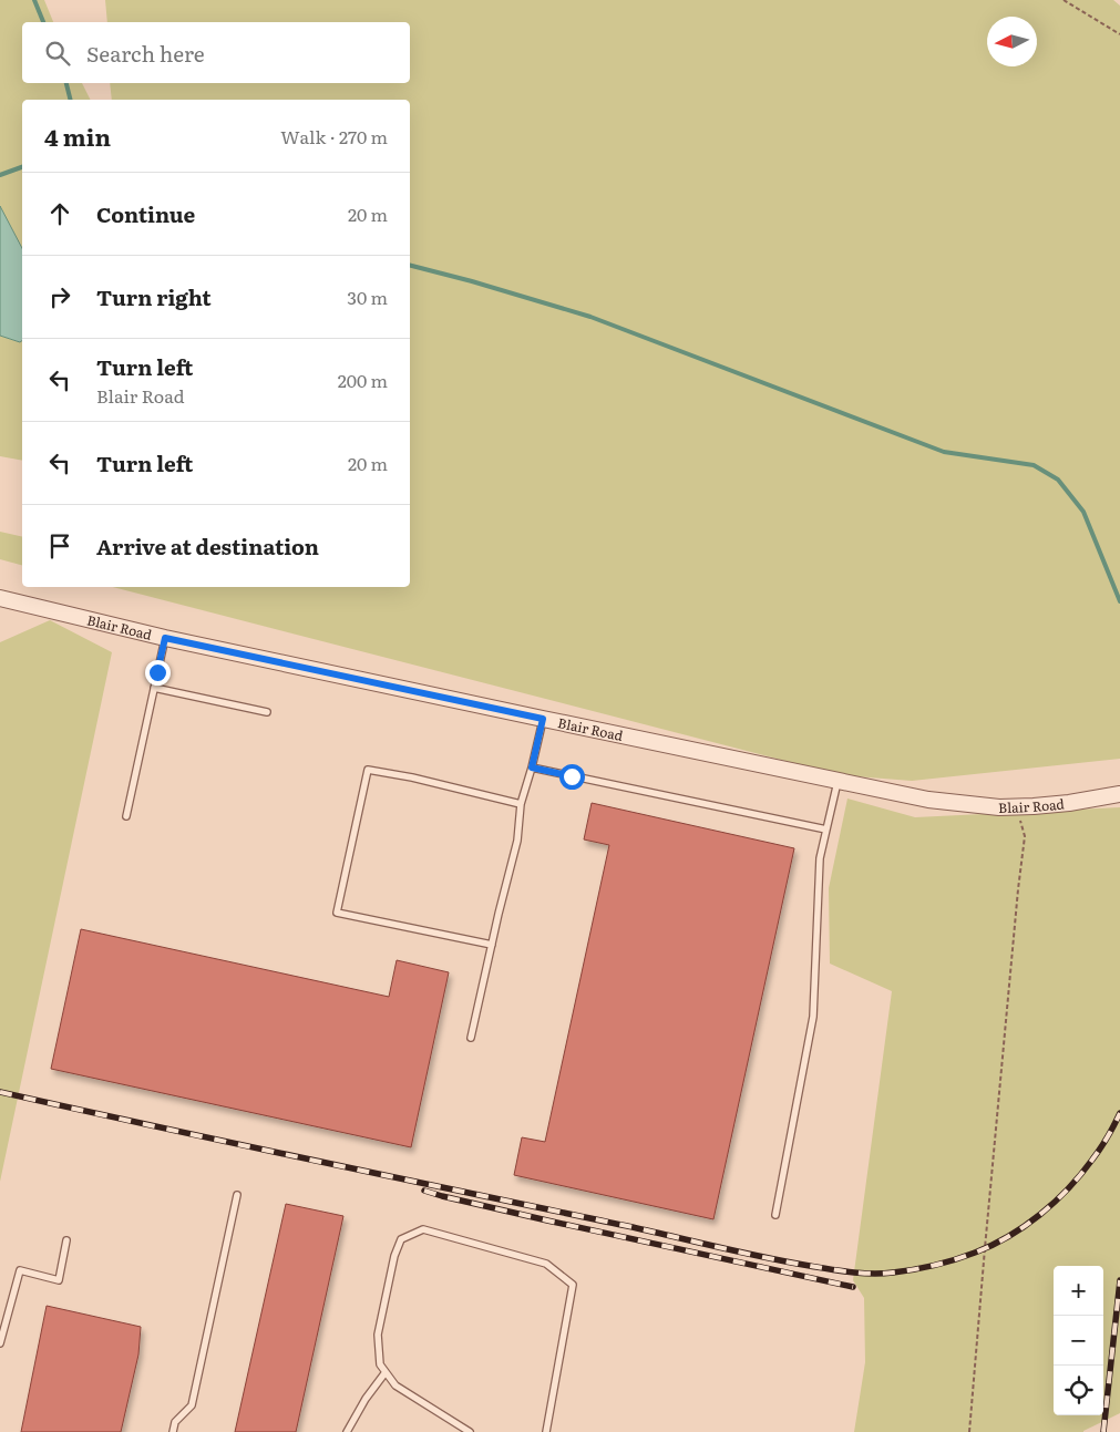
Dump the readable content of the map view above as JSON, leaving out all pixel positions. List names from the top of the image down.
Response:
{
  "streets": {
    "street": ["Blair Road"]
  },
  "north": "left",
  "page": {
    "search": "Search here",
    "heading": ["4 min", "Walk · 270 m"],
    "list": [
      ["Continue", "20 m"],
      ["Turn right", "30 m"],
      ["Turn left", "Blair Road", "200 m"],
      ["Turn left", "20 m"],
      "Arrive at destination"
    ],
    "map_buttons": ["+", "−"]
  }
}
